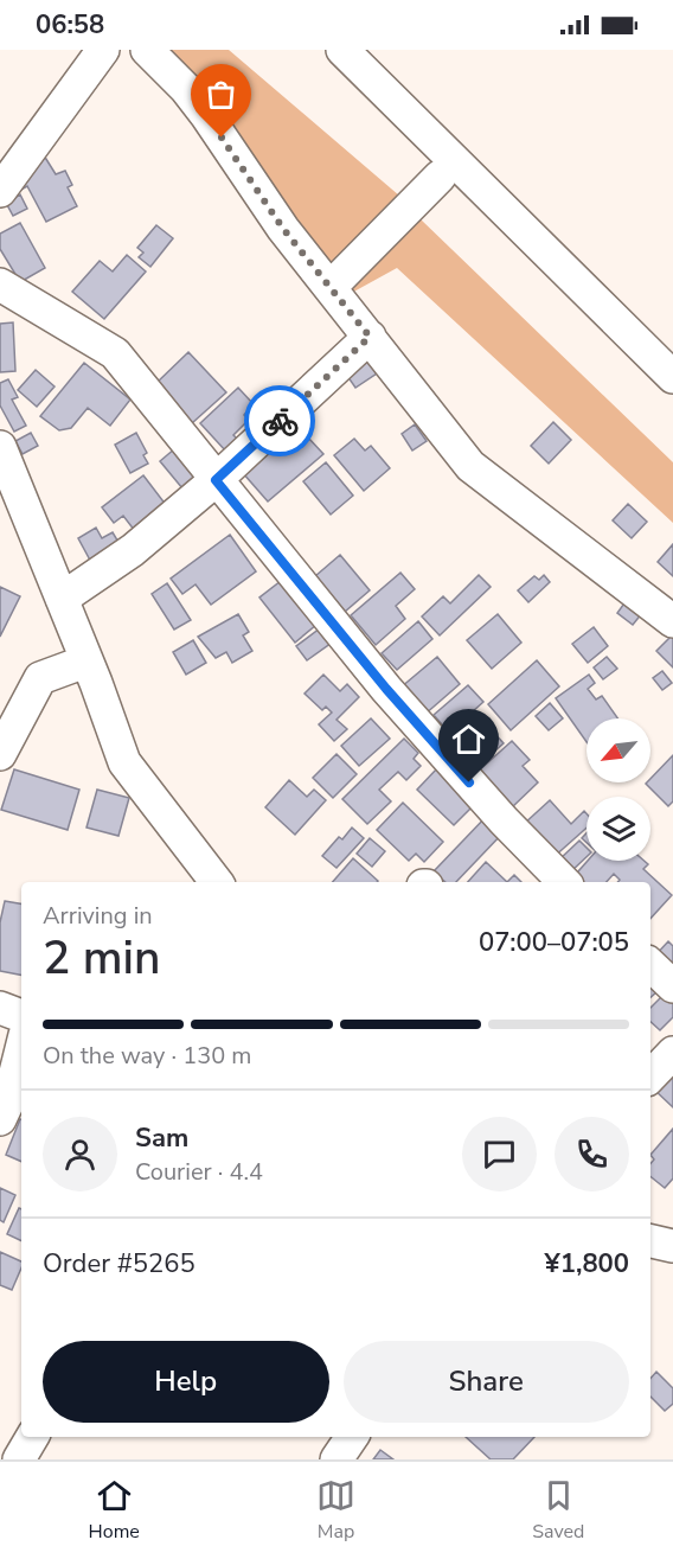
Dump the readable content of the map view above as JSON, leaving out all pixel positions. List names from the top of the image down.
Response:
{
  "north": "bottom left",
  "page": {
    "status": "06:58",
    "heading": ["2 min", "Arriving in", "07:00–07:05"],
    "panel": [
      "Sam",
      "Courier · 4.4",
      "Order #5265",
      "¥1,800"
    ],
    "bar": "On the way · 130 m",
    "buttons": ["Help", "Share"],
    "tabs": ["Home", "Map", "Saved"]
  }
}
